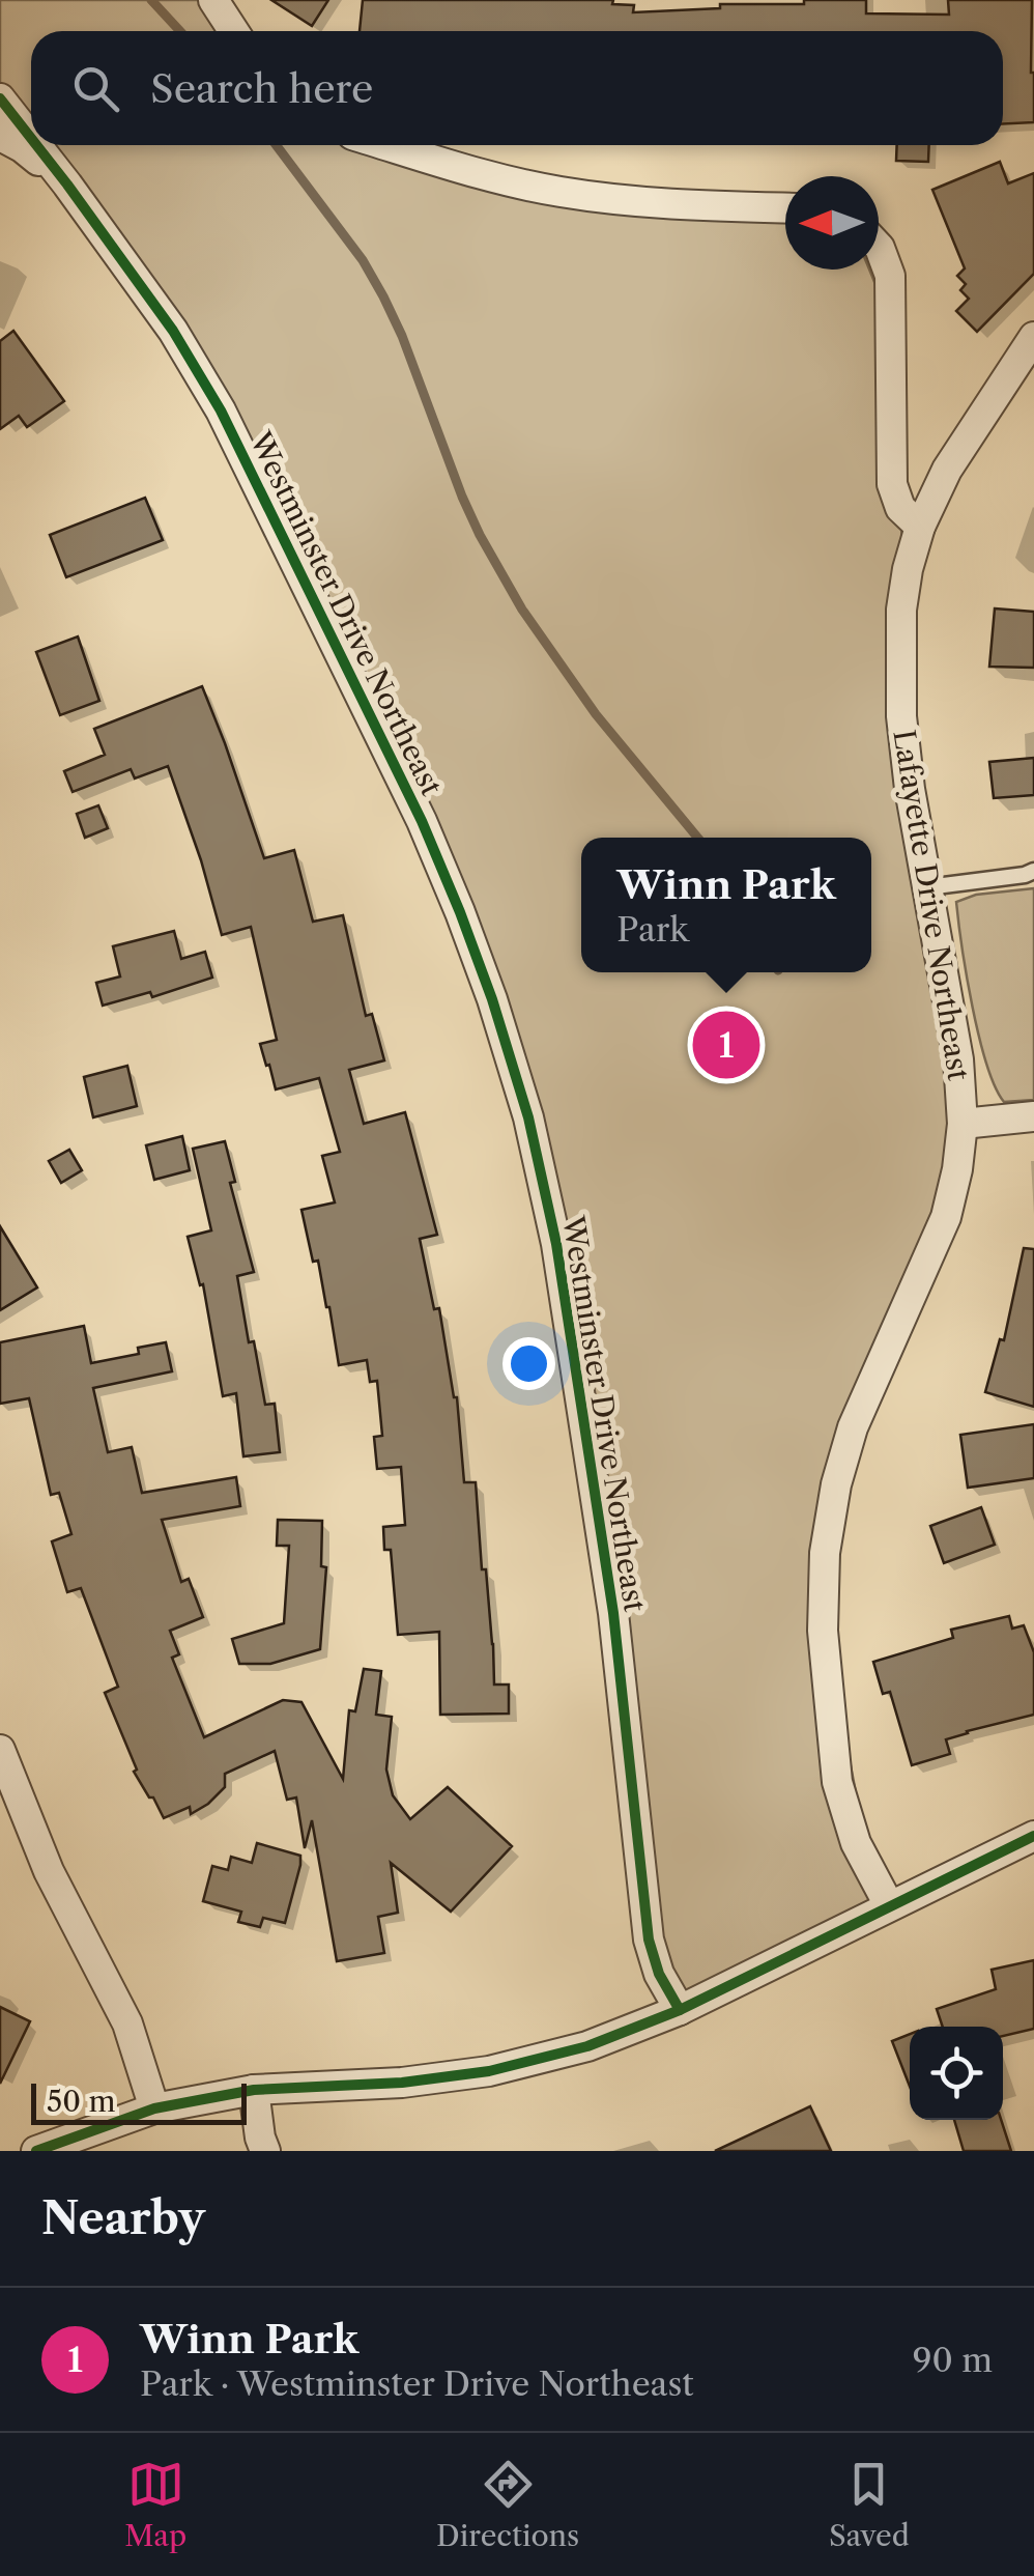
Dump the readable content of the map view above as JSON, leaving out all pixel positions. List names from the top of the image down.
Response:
{
  "streets": {
    "street": ["Westminster Drive Northeast", "Lafayette Drive Northeast"]
  },
  "scale_bar": "50 m",
  "north": "left",
  "page": {
    "search": "Search here",
    "popup": ["Winn Park", "Park"],
    "pins": "1",
    "scale": "50 m",
    "heading": "Nearby",
    "list": [
      {
        "mark": "1",
        "name": "Winn Park",
        "note": "Park · Westminster Drive Northeast",
        "value": "90 m"
      }
    ],
    "nav": ["Map", "Directions", "Saved"]
  }
}
